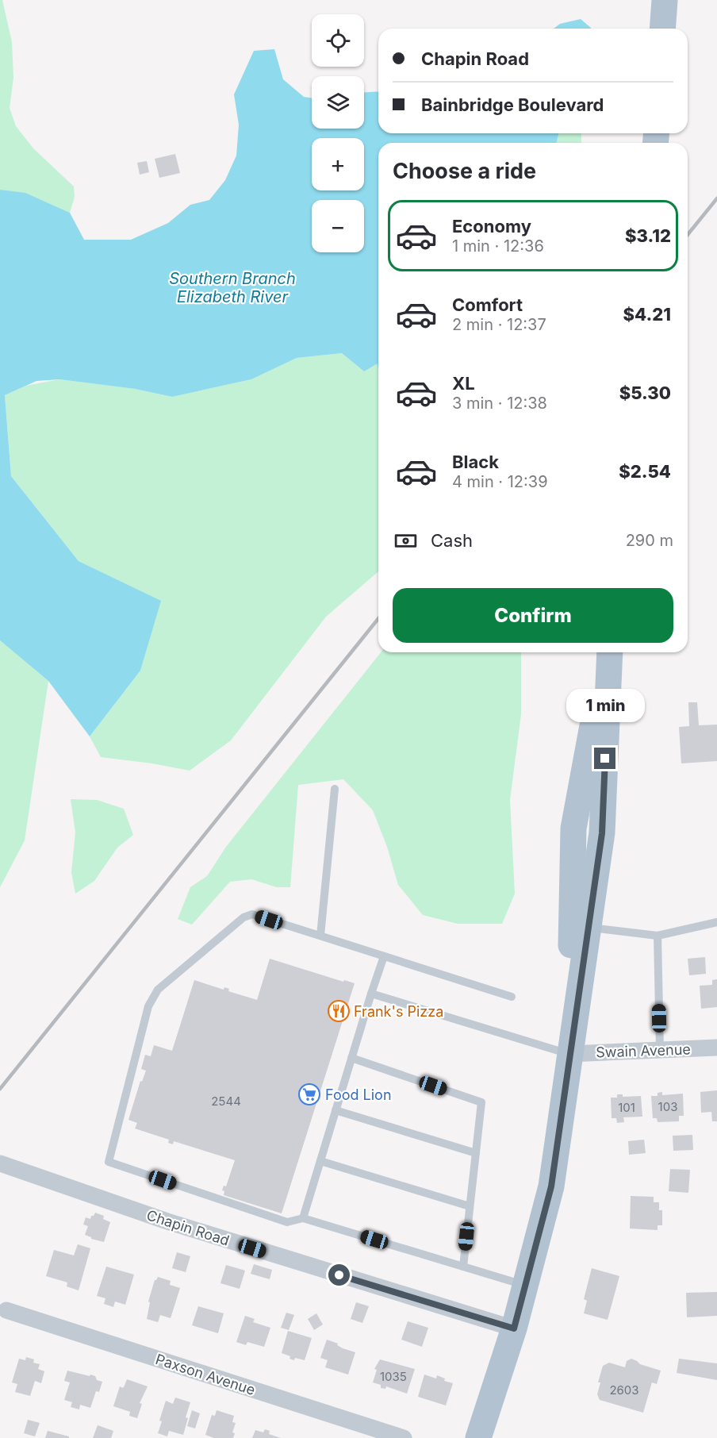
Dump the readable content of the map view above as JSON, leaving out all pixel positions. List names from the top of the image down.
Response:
{
  "streets": {
    "street": ["Swain Avenue", "Chapin Road", "Paxson Avenue"]
  },
  "water": ["Southern Branch Elizabeth River"],
  "places": {
    "restaurant": ["Frank's Pizza"],
    "supermarket": ["Food Lion"]
  },
  "house_numbers": [
    "2544",
    "103",
    "101",
    "1035",
    "2603"
  ],
  "page": {
    "map_buttons": ["+", "−"],
    "banner": ["Chapin Road", "Bainbridge Boulevard"],
    "heading": "Choose a ride",
    "list": [
      {
        "name": "Economy",
        "note": "1 min · 12:36",
        "value": "$3.12"
      },
      {
        "name": "Comfort",
        "note": "2 min · 12:37",
        "value": "$4.21"
      },
      {
        "name": "XL",
        "note": "3 min · 12:38",
        "value": "$5.30"
      },
      {
        "name": "Black",
        "note": "4 min · 12:39",
        "value": "$2.54"
      }
    ],
    "pay": ["Cash", "290 m"],
    "buttons": "Confirm",
    "bubble": "1 min"
  }
}
